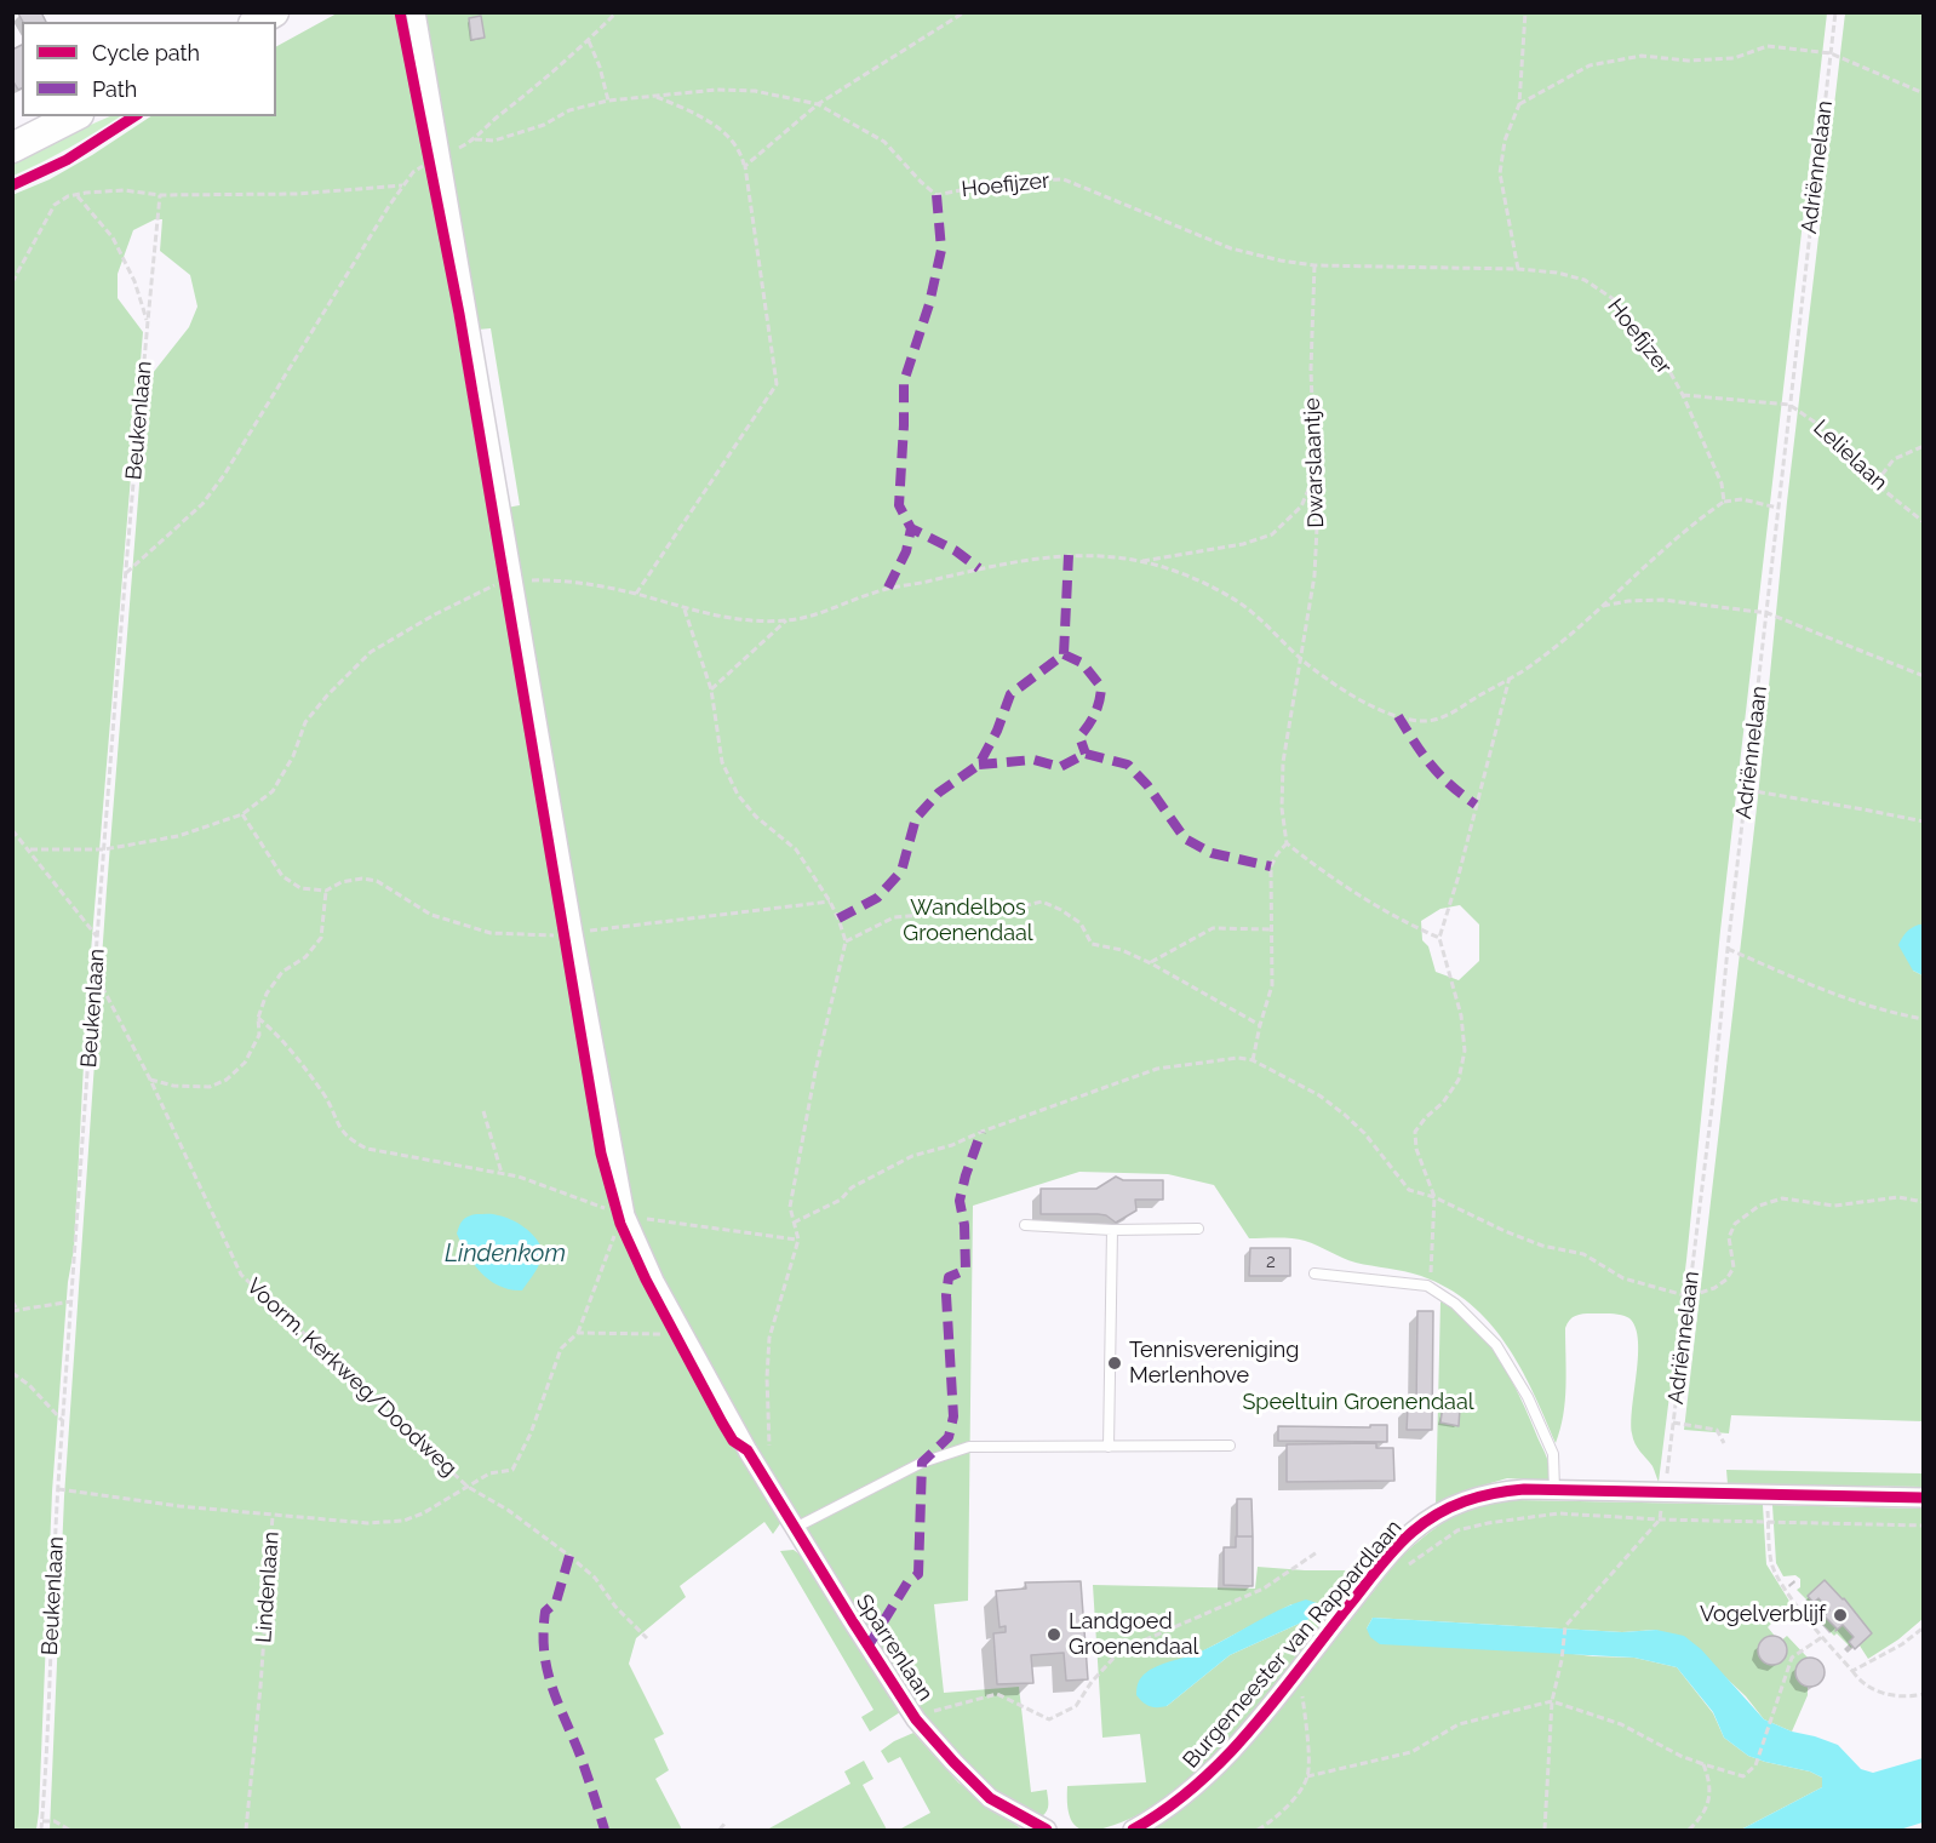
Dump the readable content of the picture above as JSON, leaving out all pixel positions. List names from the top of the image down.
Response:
{
  "streets": {
    "street": ["Burgemeester van Rappardlaan", "Sparrenlaan"],
    "path": [
      "Adriënnelaan",
      "Hoefijzer",
      "Beukenlaan",
      "Lelielaan",
      "Dwarslaantje",
      "Voorm. Kerkweg/Doodweg",
      "Lindenlaan"
    ]
  },
  "crossings": [
    ["Adriënnelaan", "Lelielaan"],
    ["Adriënnelaan", "Burgemeester van Rappardlaan"],
    ["Hoefijzer", "Lelielaan"],
    ["Hoefijzer", "Dwarslaantje"],
    ["Beukenlaan", "Voorm. Kerkweg/Doodweg"],
    ["Beukenlaan", "Lindenlaan"]
  ],
  "water": ["Lindenkom"],
  "parks": ["Wandelbos Groenendaal", "Speeltuin Groenendaal"],
  "places": ["Tennisvereniging Merlenhove", "Vogelverblijf", "Landgoed Groenendaal"],
  "house_numbers": ["2"],
  "legend": ["Cycle path", "Path"]
}
